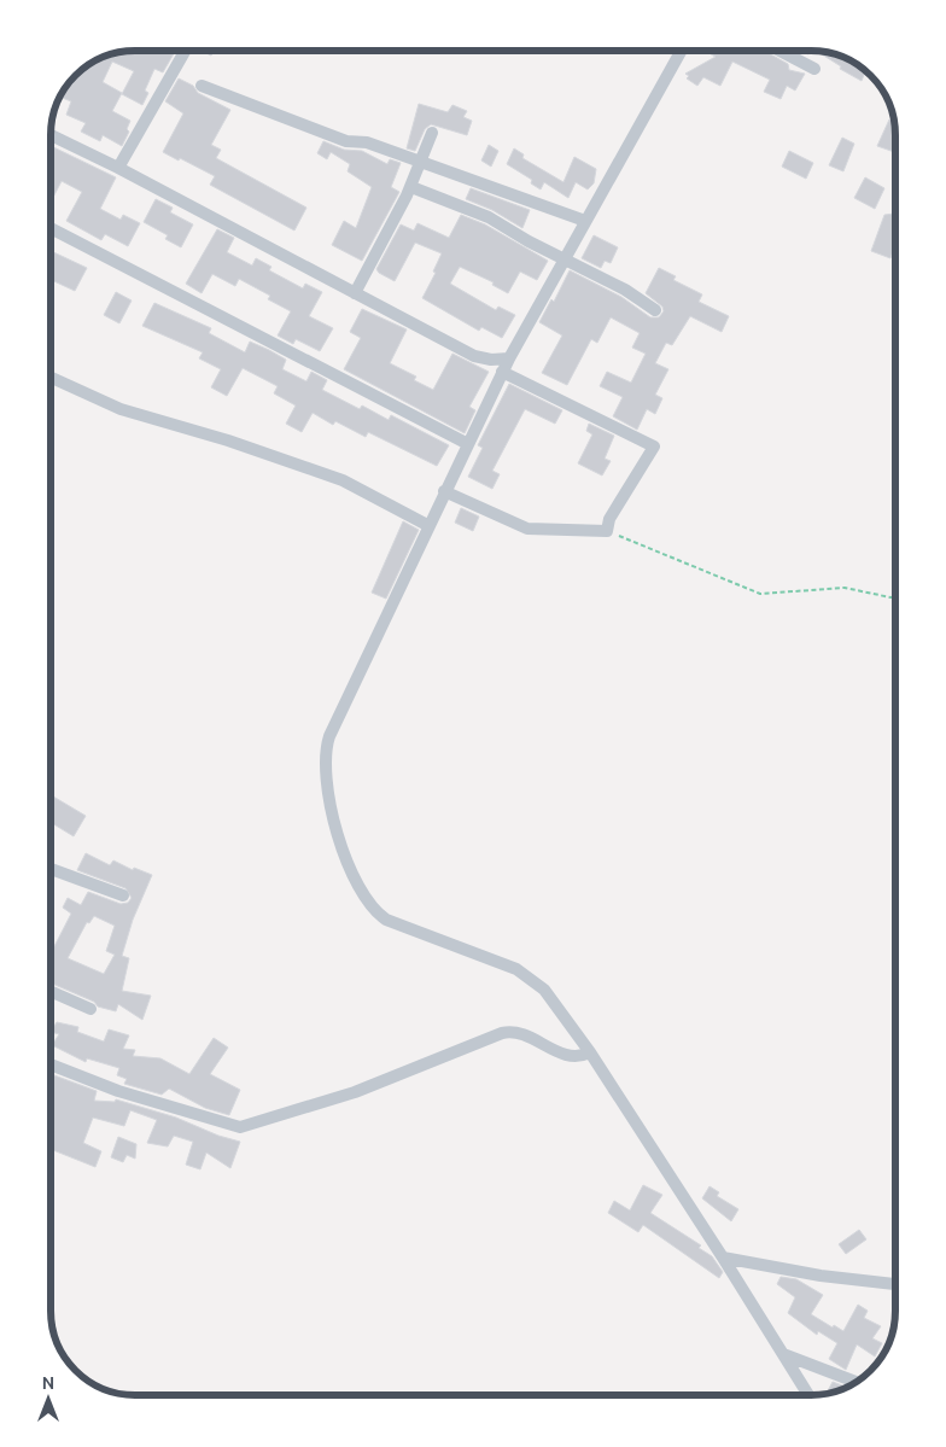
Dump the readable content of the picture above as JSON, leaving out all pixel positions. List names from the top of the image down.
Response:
{
  "north": "top"
}
